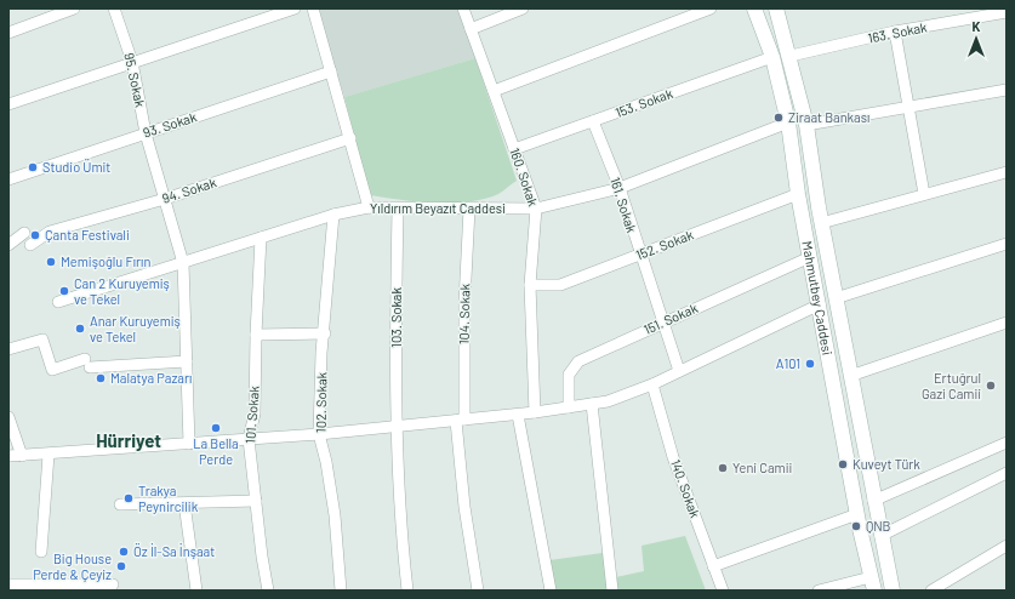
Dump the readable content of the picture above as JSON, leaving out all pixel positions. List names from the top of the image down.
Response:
{
  "streets": {
    "main road": ["Mahmutbey Caddesi"],
    "street": [
      "163. Sokak",
      "95. Sokak",
      "153. Sokak",
      "93. Sokak",
      "160. Sokak",
      "94. Sokak",
      "161. Sokak",
      "Yıldırım Beyazıt Caddesi",
      "152. Sokak",
      "104. Sokak",
      "103. Sokak",
      "151. Sokak",
      "102. Sokak",
      "101. Sokak",
      "140. Sokak"
    ]
  },
  "crossings": [
    ["163. Sokak", "Mahmutbey Caddesi"],
    ["95. Sokak", "93. Sokak"],
    ["95. Sokak", "94. Sokak"],
    ["95. Sokak", "Yıldırım Beyazıt Caddesi"],
    ["153. Sokak", "160. Sokak"],
    ["153. Sokak", "161. Sokak"],
    ["153. Sokak", "Mahmutbey Caddesi"],
    ["160. Sokak", "Yıldırım Beyazıt Caddesi"],
    ["160. Sokak", "152. Sokak"],
    ["161. Sokak", "Yıldırım Beyazıt Caddesi"],
    ["161. Sokak", "152. Sokak"],
    ["161. Sokak", "151. Sokak"],
    ["Yıldırım Beyazıt Caddesi", "Mahmutbey Caddesi"],
    ["Yıldırım Beyazıt Caddesi", "104. Sokak"],
    ["Yıldırım Beyazıt Caddesi", "103. Sokak"],
    ["Yıldırım Beyazıt Caddesi", "102. Sokak"],
    ["Yıldırım Beyazıt Caddesi", "101. Sokak"],
    ["152. Sokak", "Mahmutbey Caddesi"],
    ["Mahmutbey Caddesi", "151. Sokak"]
  ],
  "districts": ["Hürriyet"],
  "places": [
    "Ziraat Bankası",
    "Studio Ümit",
    "Çanta Festivali",
    "Memişoğlu Fırın",
    "Can 2 Kuruyemiş ve Tekel",
    "Anar Kuruyemiş ve Tekel",
    "A101",
    "Malatya Pazarı",
    "Ertuğrul Gazi Camii",
    "La Bella Perde",
    "Kuveyt Türk",
    "Yeni Camii",
    "Trakya Peynircilik",
    "QNB",
    "Öz İl-Sa İnşaat",
    "Big House Perde & Çeyiz"
  ],
  "north": "top"
}
